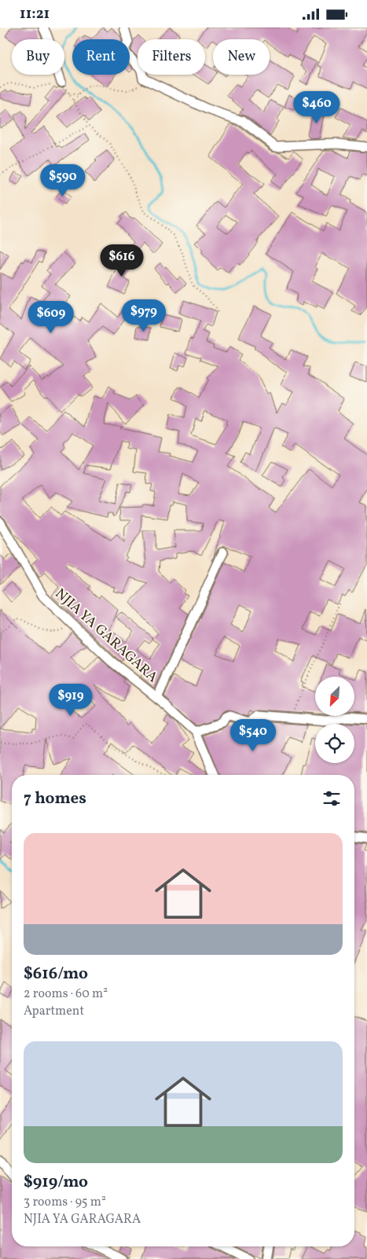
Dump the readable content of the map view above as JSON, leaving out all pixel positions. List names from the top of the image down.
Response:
{
  "streets": {
    "street": ["NJIA YA GARAGARA"]
  },
  "north": "bottom left",
  "page": {
    "status": "11:21",
    "chip": [
      "Buy",
      "Rent",
      "Filters",
      "New"
    ],
    "price": [
      "$460",
      "$590",
      "$616",
      "$979",
      "$609",
      "$919",
      "$540"
    ],
    "heading": "7 homes",
    "list": [
      {
        "name": "$616/mo",
        "note": "2 rooms · 60 m² · Apartment"
      },
      {
        "name": "$919/mo",
        "note": "3 rooms · 95 m² · NJIA YA GARAGARA"
      }
    ]
  }
}
